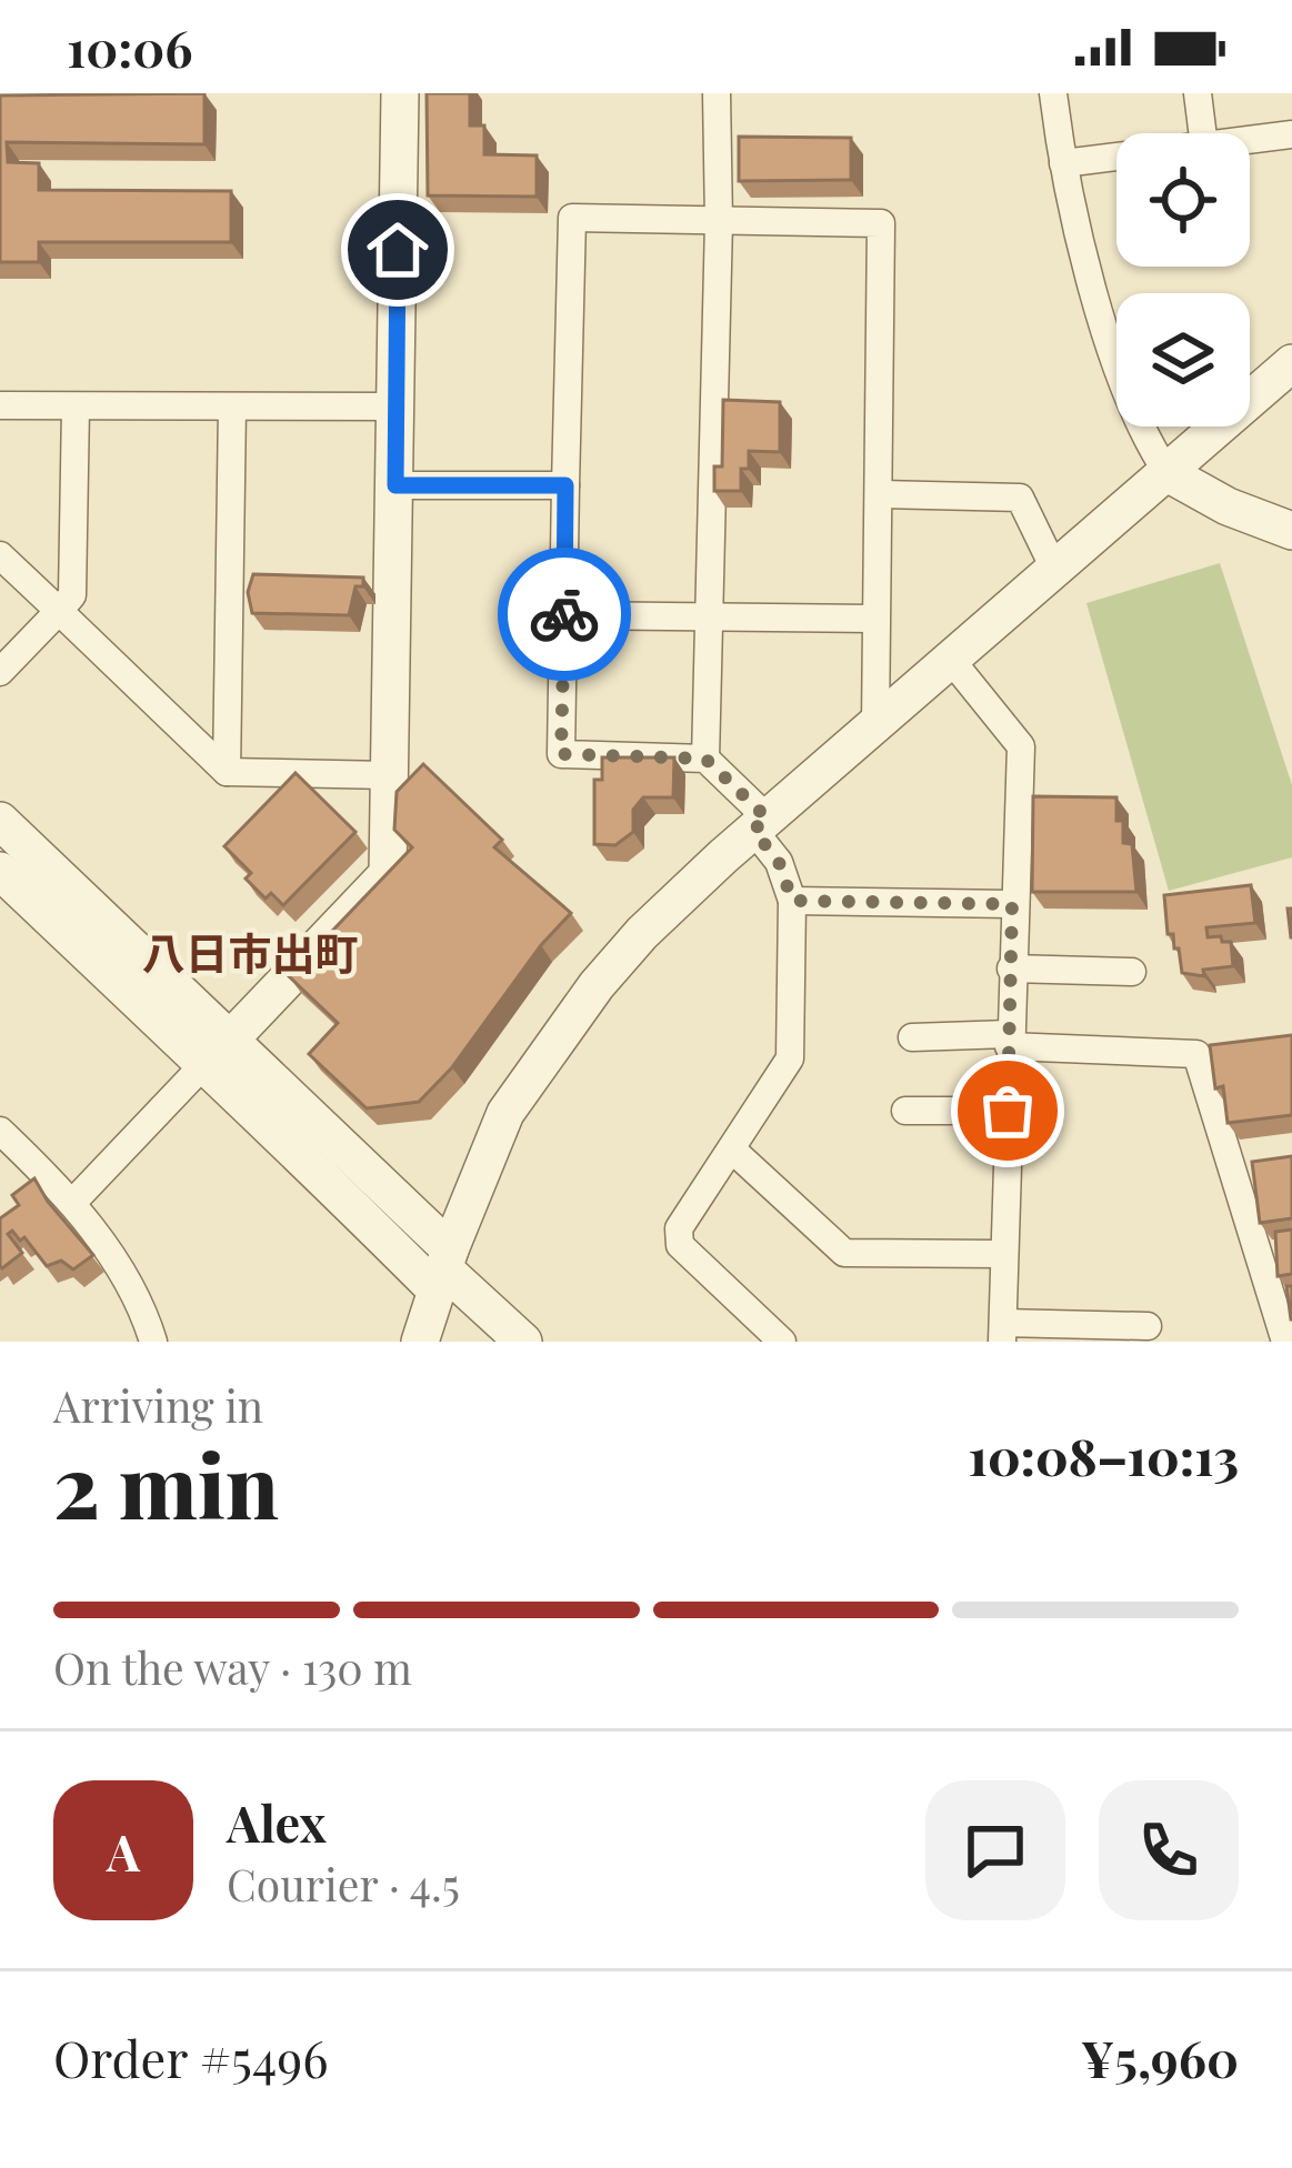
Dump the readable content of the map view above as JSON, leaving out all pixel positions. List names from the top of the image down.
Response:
{
  "districts": ["八日市出町"],
  "page": {
    "status": "10:06",
    "heading": ["2 min", "Arriving in", "10:08–10:13"],
    "panel": [
      "Alex",
      "Courier · 4.5",
      "Order #5496",
      "¥5,960"
    ],
    "bar": "On the way · 130 m",
    "round": "A"
  }
}
